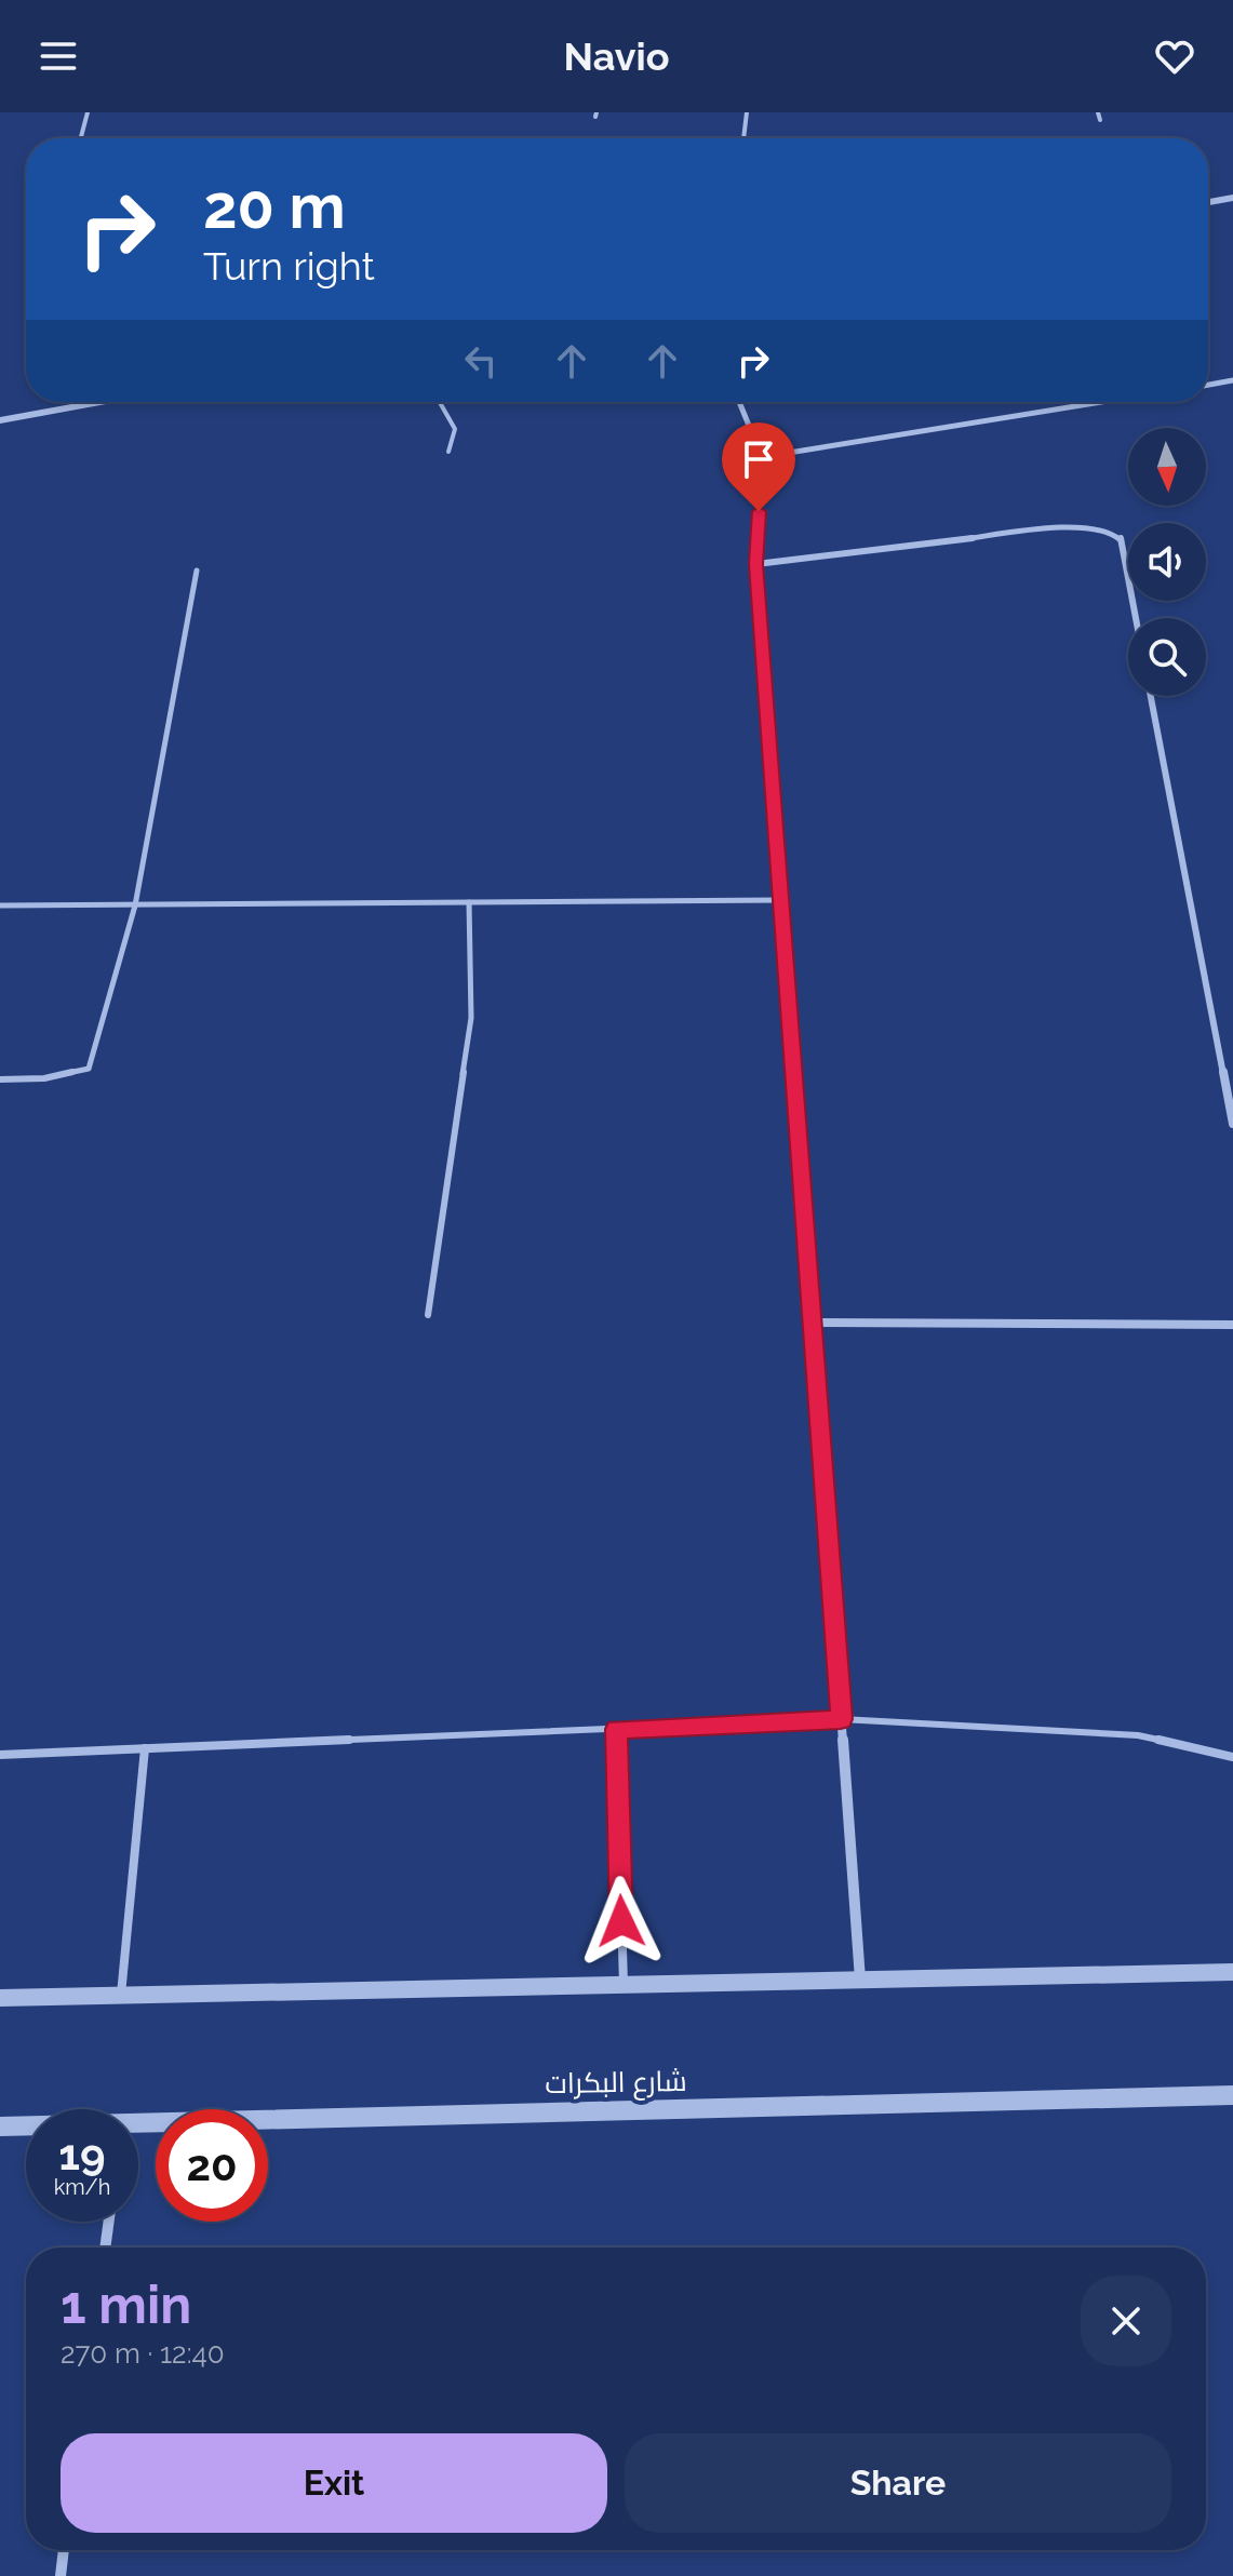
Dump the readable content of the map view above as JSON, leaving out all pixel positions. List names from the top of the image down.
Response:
{
  "streets": {
    "street": ["شارع البكرات"]
  },
  "north": "bottom",
  "page": {
    "header": "Navio",
    "turn": ["20 m", "Turn right"],
    "speed": "19 km/h",
    "limit": "20",
    "heading": ["1 min", "270 m · 12:40"],
    "buttons": ["Exit", "Share"]
  }
}
